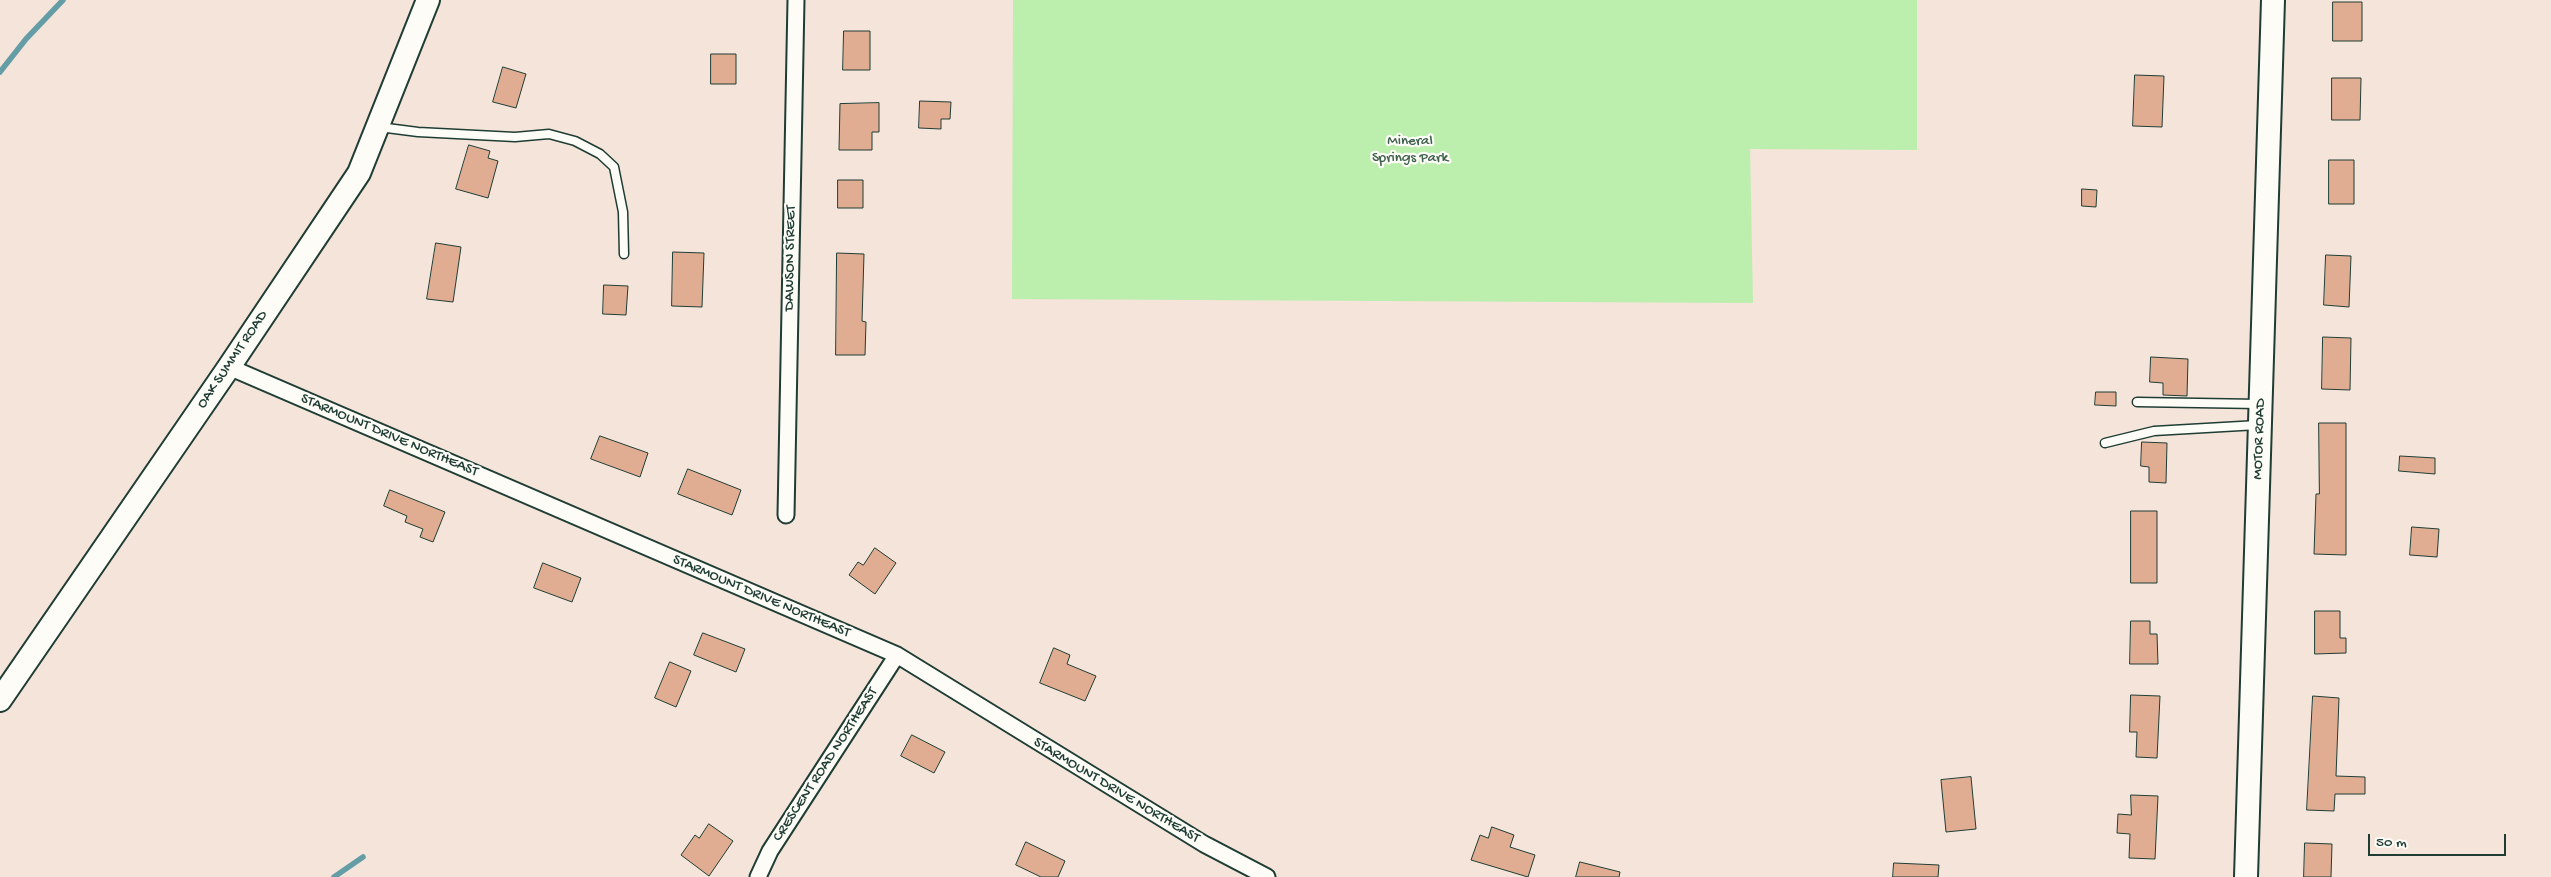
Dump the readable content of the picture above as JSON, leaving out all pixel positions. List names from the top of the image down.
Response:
{
  "streets": {
    "street": [
      "DAWSON STREET",
      "OAK SUMMIT ROAD",
      "STARMOUNT DRIVE NORTHEAST",
      "MOTOR ROAD",
      "CRESCENT ROAD NORTHEAST"
    ]
  },
  "crossings": [
    ["OAK SUMMIT ROAD", "STARMOUNT DRIVE NORTHEAST"],
    ["STARMOUNT DRIVE NORTHEAST", "CRESCENT ROAD NORTHEAST"]
  ],
  "parks": ["Mineral Springs Park"],
  "scale_bar": "50 m"
}
